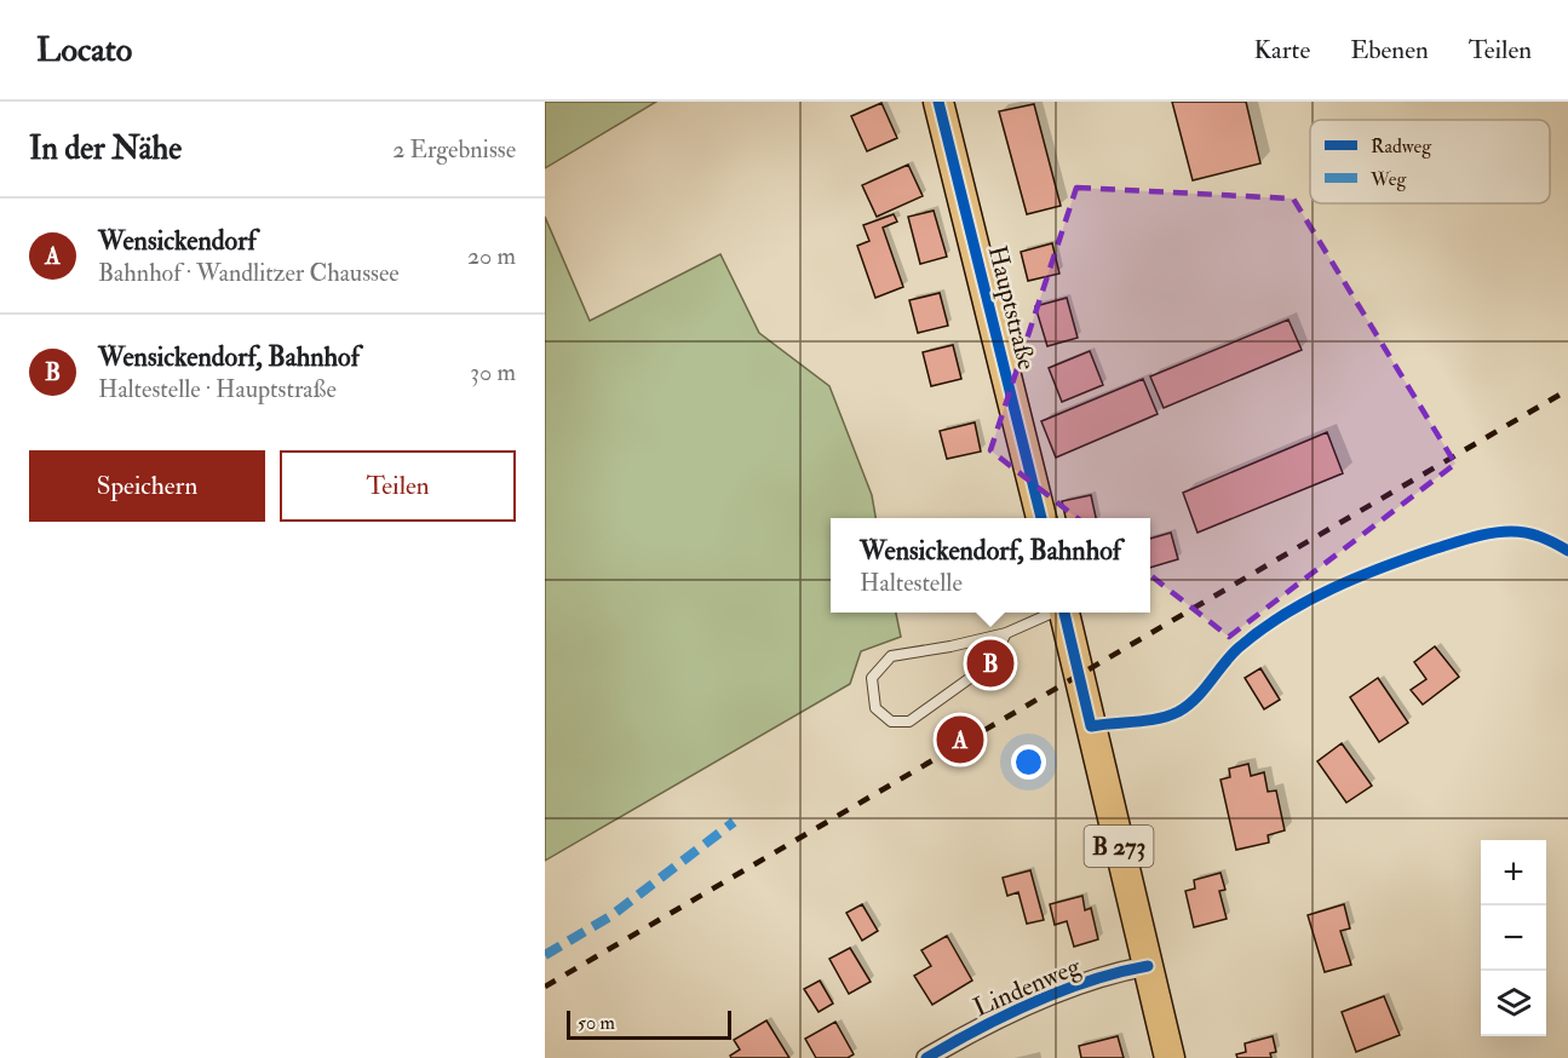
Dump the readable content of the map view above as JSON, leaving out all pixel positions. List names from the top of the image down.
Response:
{
  "streets": {
    "main road": ["Hauptstraße", "B 273"],
    "street": ["Lindenweg"]
  },
  "crossings": [
    ["B 273", "Lindenweg"]
  ],
  "legend": ["Radweg", "Weg"],
  "scale_bar": "50 m",
  "page": {
    "header": "Locato",
    "nav": ["Karte", "Ebenen", "Teilen"],
    "heading": ["In der Nähe", "2 Ergebnisse"],
    "list": [
      {
        "mark": "A",
        "name": "Wensickendorf",
        "note": "Bahnhof · Wandlitzer Chaussee",
        "value": "20 m"
      },
      {
        "mark": "B",
        "name": "Wensickendorf, Bahnhof",
        "note": "Haltestelle · Hauptstraße",
        "value": "30 m"
      }
    ],
    "buttons": ["Speichern", "Teilen"],
    "popup": ["Wensickendorf, Bahnhof", "Haltestelle"],
    "pins": ["B", "A"],
    "map_buttons": ["+", "−"],
    "scale": "50 m"
  }
}
